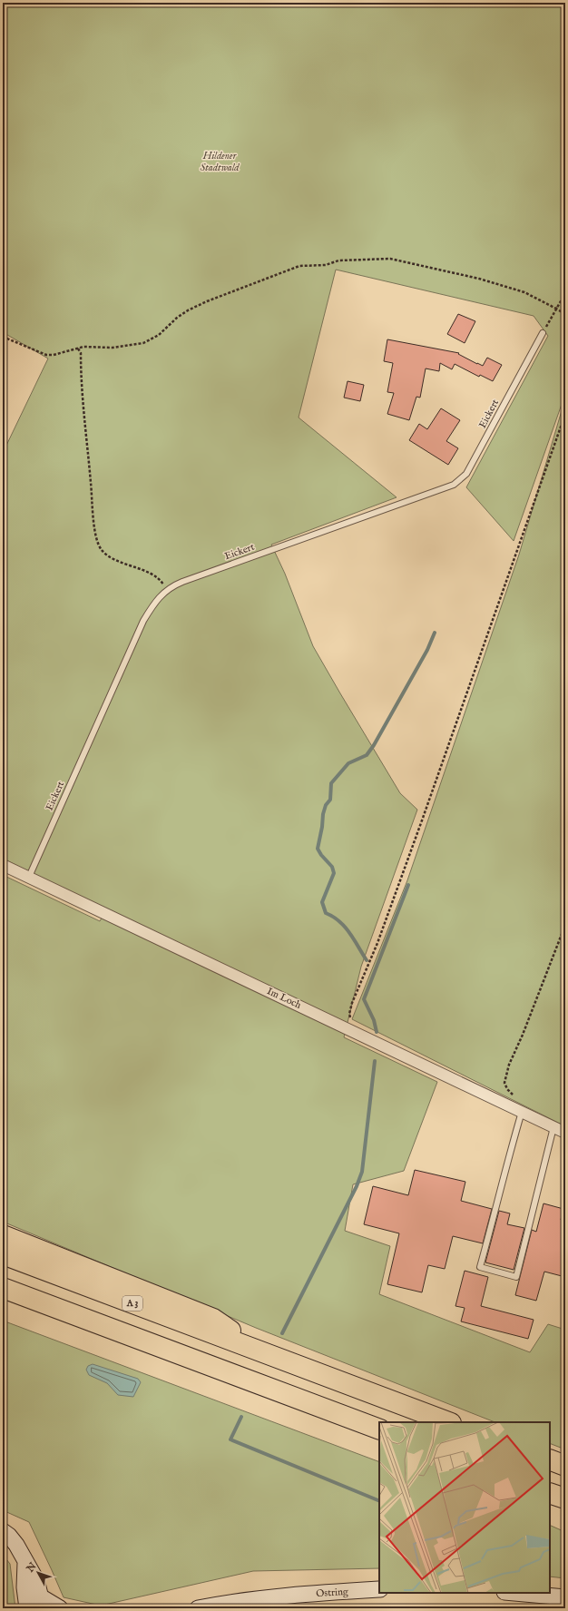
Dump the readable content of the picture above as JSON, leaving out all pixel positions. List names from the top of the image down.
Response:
{
  "streets": {
    "highway": ["A 3"],
    "main road": ["Ostring"],
    "street": ["Im Loch"],
    "lane": ["Eickert"]
  },
  "crossings": [
    ["Eickert", "Im Loch"]
  ],
  "parks": ["Hildener Stadtwald"],
  "north": "top left"
}
